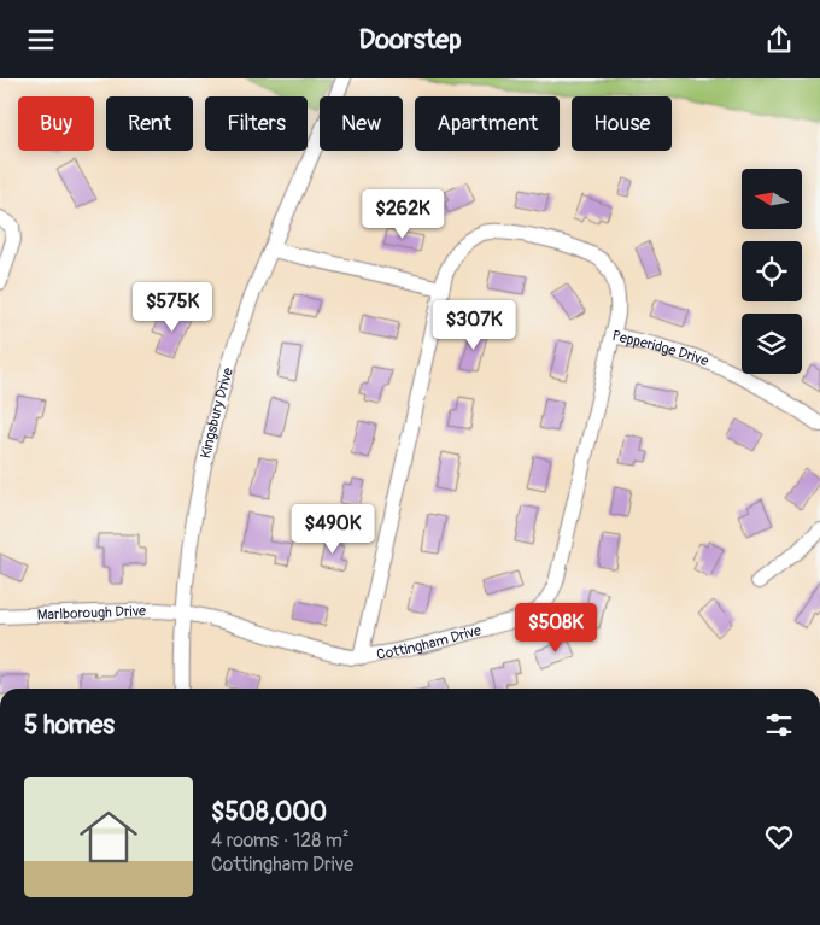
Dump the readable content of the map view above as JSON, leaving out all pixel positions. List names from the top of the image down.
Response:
{
  "streets": {
    "street": [
      "Pepperidge Drive",
      "Kingsbury Drive",
      "Marlborough Drive",
      "Cottingham Drive"
    ]
  },
  "crossings": [
    ["Pepperidge Drive", "Cottingham Drive"],
    ["Kingsbury Drive", "Marlborough Drive"],
    ["Kingsbury Drive", "Cottingham Drive"],
    ["Marlborough Drive", "Cottingham Drive"]
  ],
  "north": "left",
  "page": {
    "header": "Doorstep",
    "chip": [
      "Buy",
      "Rent",
      "Filters",
      "New",
      "Apartment",
      "House"
    ],
    "price": [
      "$262K",
      "$575K",
      "$307K",
      "$490K",
      "$508K"
    ],
    "heading": "5 homes",
    "list": [
      {
        "name": "$508,000",
        "note": "4 rooms · 128 m² · Cottingham Drive"
      }
    ]
  }
}
